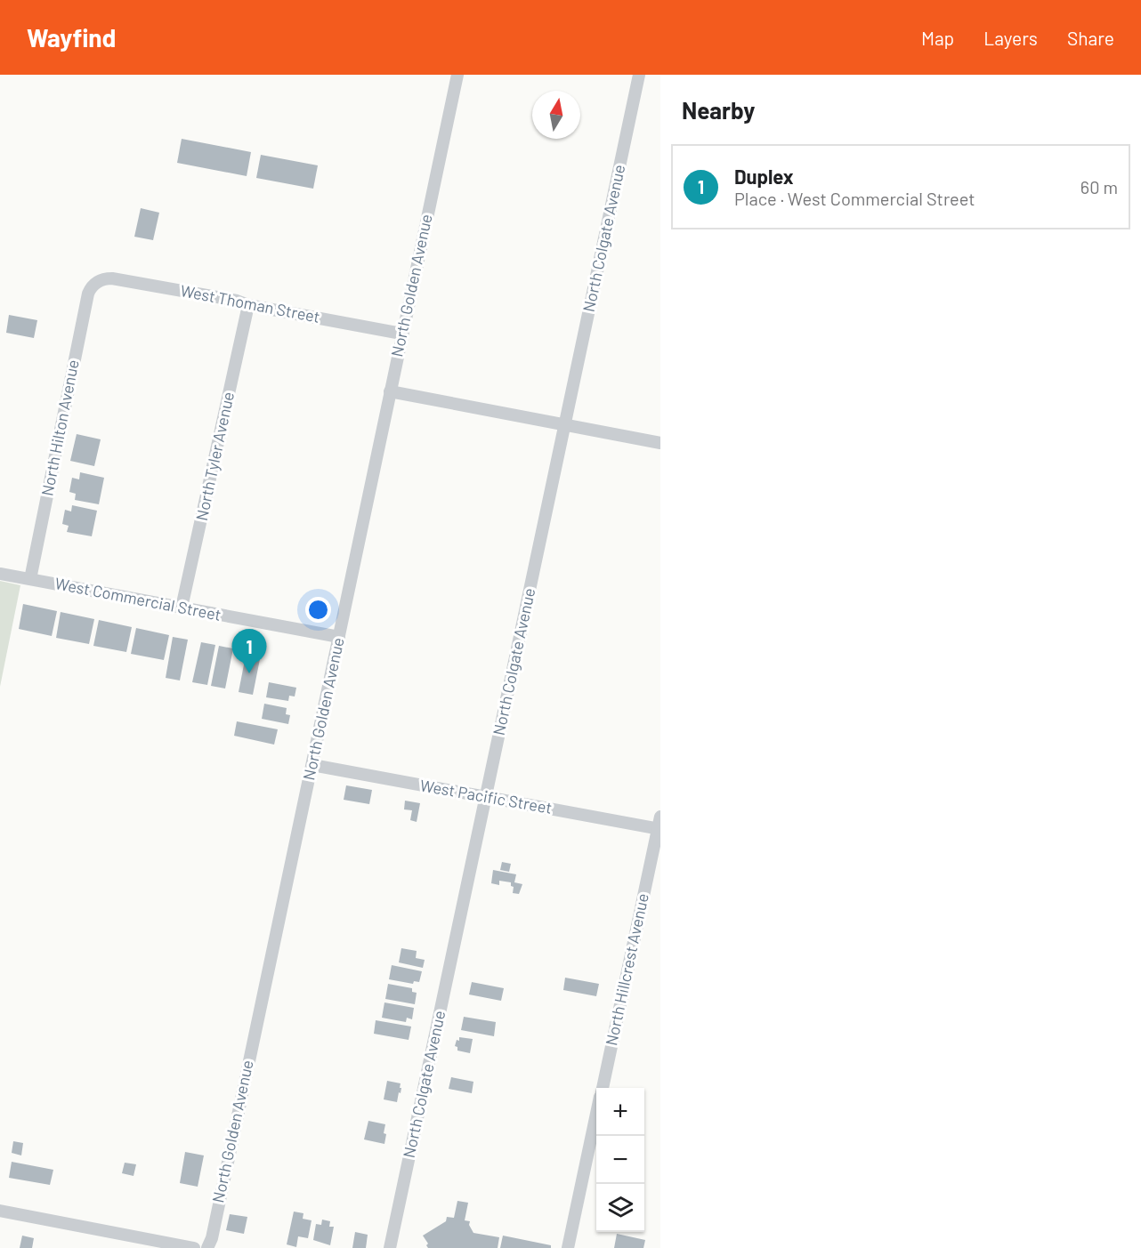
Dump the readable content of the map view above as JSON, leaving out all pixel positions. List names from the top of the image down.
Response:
{
  "streets": {
    "street": [
      "North Colgate Avenue",
      "North Golden Avenue",
      "West Thoman Street",
      "North Hilton Avenue",
      "North Tyler Avenue",
      "West Commercial Street",
      "West Pacific Street",
      "North Hillcrest Avenue"
    ]
  },
  "crossings": [
    ["North Colgate Avenue", "West Pacific Street"],
    ["North Golden Avenue", "West Thoman Street"],
    ["North Golden Avenue", "West Commercial Street"],
    ["North Golden Avenue", "West Pacific Street"],
    ["West Thoman Street", "North Hilton Avenue"],
    ["West Thoman Street", "North Tyler Avenue"],
    ["North Hilton Avenue", "West Commercial Street"],
    ["North Tyler Avenue", "West Commercial Street"],
    ["West Pacific Street", "North Hillcrest Avenue"]
  ],
  "north": "top",
  "page": {
    "header": "Wayfind",
    "nav": ["Map", "Layers", "Share"],
    "heading": "Nearby",
    "list": [
      {
        "mark": "1",
        "name": "Duplex",
        "note": "Place · West Commercial Street",
        "value": "60 m"
      }
    ],
    "pins": "1",
    "map_buttons": ["+", "−"]
  }
}
